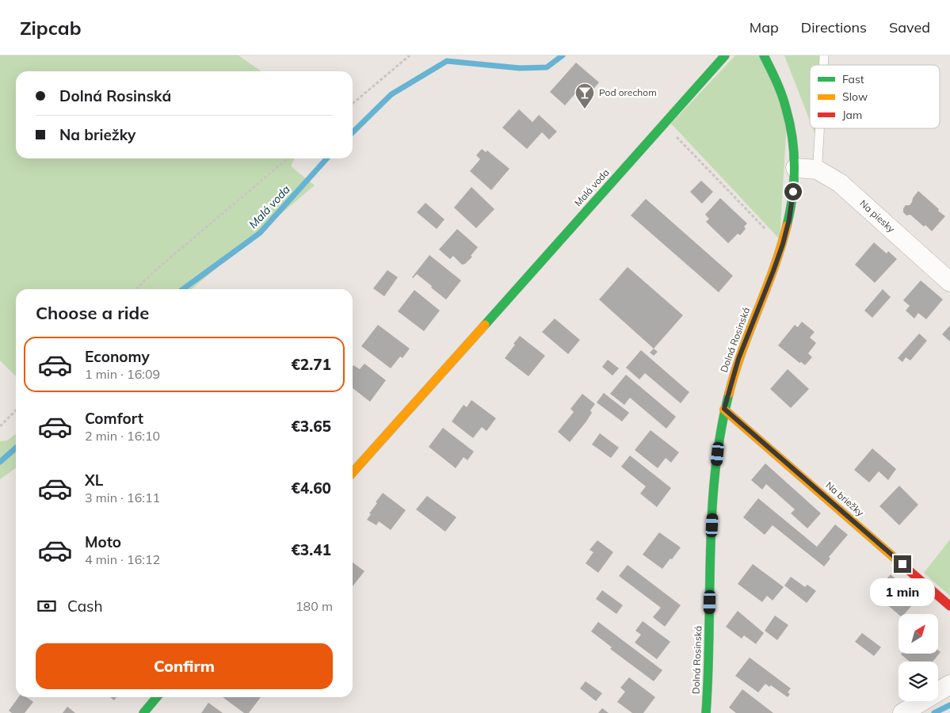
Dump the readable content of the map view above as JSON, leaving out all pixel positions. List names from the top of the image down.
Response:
{
  "streets": {
    "street": [
      "Malá voda",
      "Na piesky",
      "Dolná Rosinská",
      "Na briežky"
    ]
  },
  "crossings": [
    ["Na piesky", "Dolná Rosinská"],
    ["Dolná Rosinská", "Na briežky"]
  ],
  "water": ["Malá voda"],
  "places": {
    "bar": ["Pod orechom"]
  },
  "legend": ["Fast", "Slow", "Jam"],
  "north": "top right",
  "page": {
    "header": "Zipcab",
    "nav": ["Map", "Directions", "Saved"],
    "banner": ["Dolná Rosinská", "Na briežky"],
    "heading": "Choose a ride",
    "list": [
      {
        "name": "Economy",
        "note": "1 min · 16:09",
        "value": "€2.71"
      },
      {
        "name": "Comfort",
        "note": "2 min · 16:10",
        "value": "€3.65"
      },
      {
        "name": "XL",
        "note": "3 min · 16:11",
        "value": "€4.60"
      },
      {
        "name": "Moto",
        "note": "4 min · 16:12",
        "value": "€3.41"
      }
    ],
    "bubble": "1 min",
    "pay": ["Cash", "180 m"],
    "buttons": "Confirm"
  }
}
